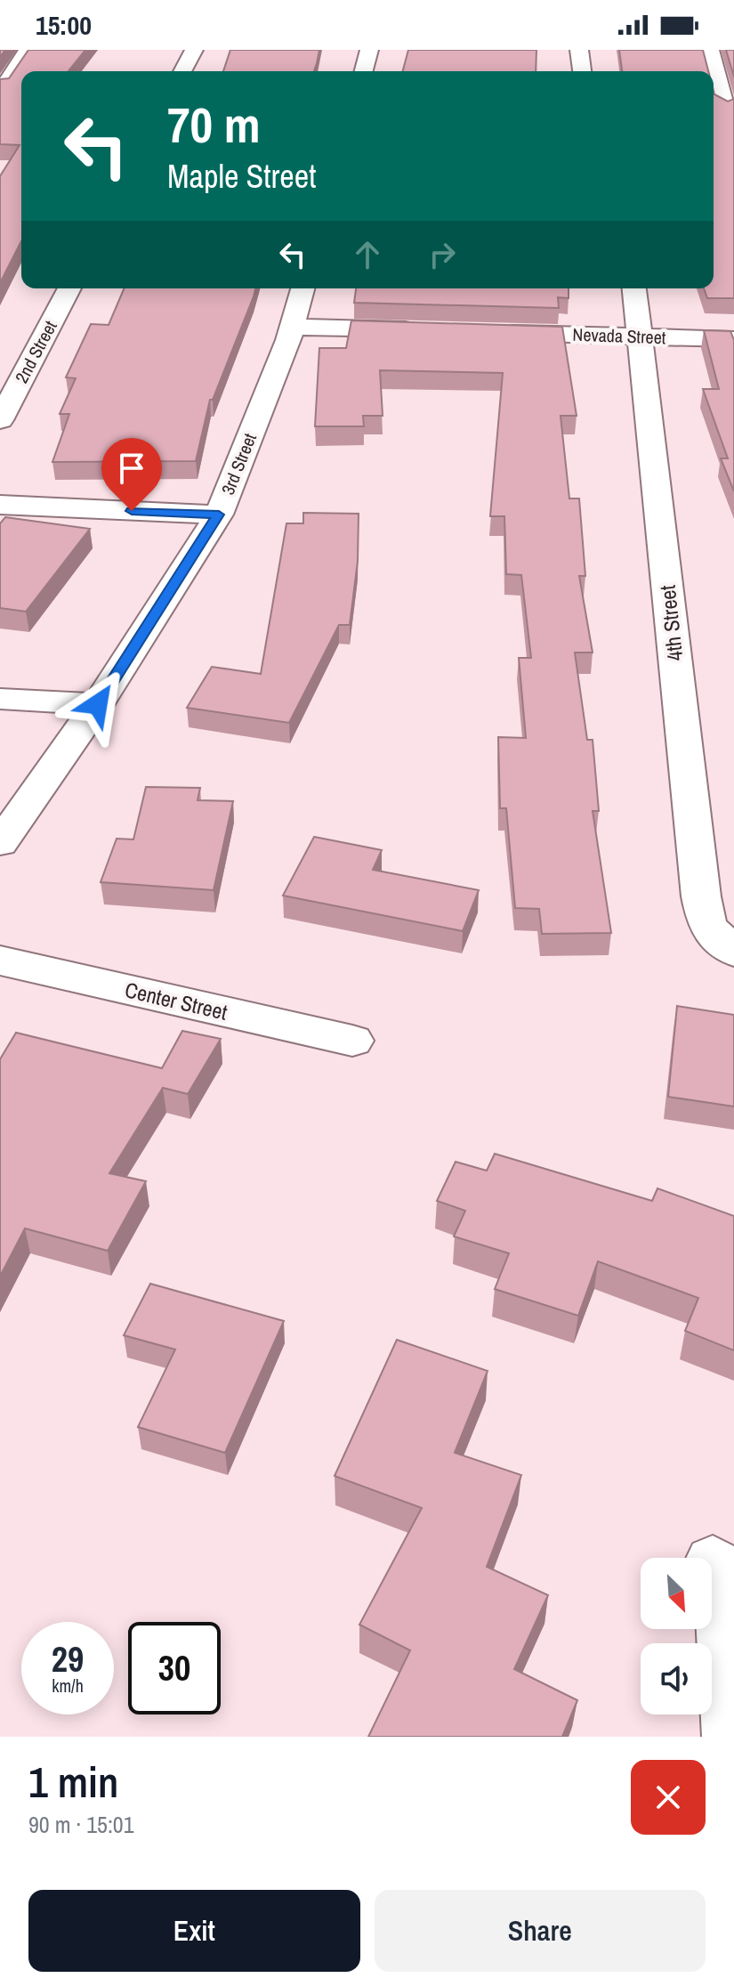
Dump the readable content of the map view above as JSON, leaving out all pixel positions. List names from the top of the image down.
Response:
{
  "streets": {
    "street": [
      "Nevada Street",
      "2nd Street",
      "3rd Street",
      "4th Street",
      "Center Street"
    ]
  },
  "crossings": [
    ["Nevada Street", "4th Street"]
  ],
  "north": "bottom right",
  "page": {
    "status": "15:00",
    "turn": ["70 m", "Maple Street"],
    "speed": "29 km/h",
    "limit": "30",
    "heading": ["1 min", "90 m · 15:01"],
    "buttons": ["Exit", "Share"]
  }
}
